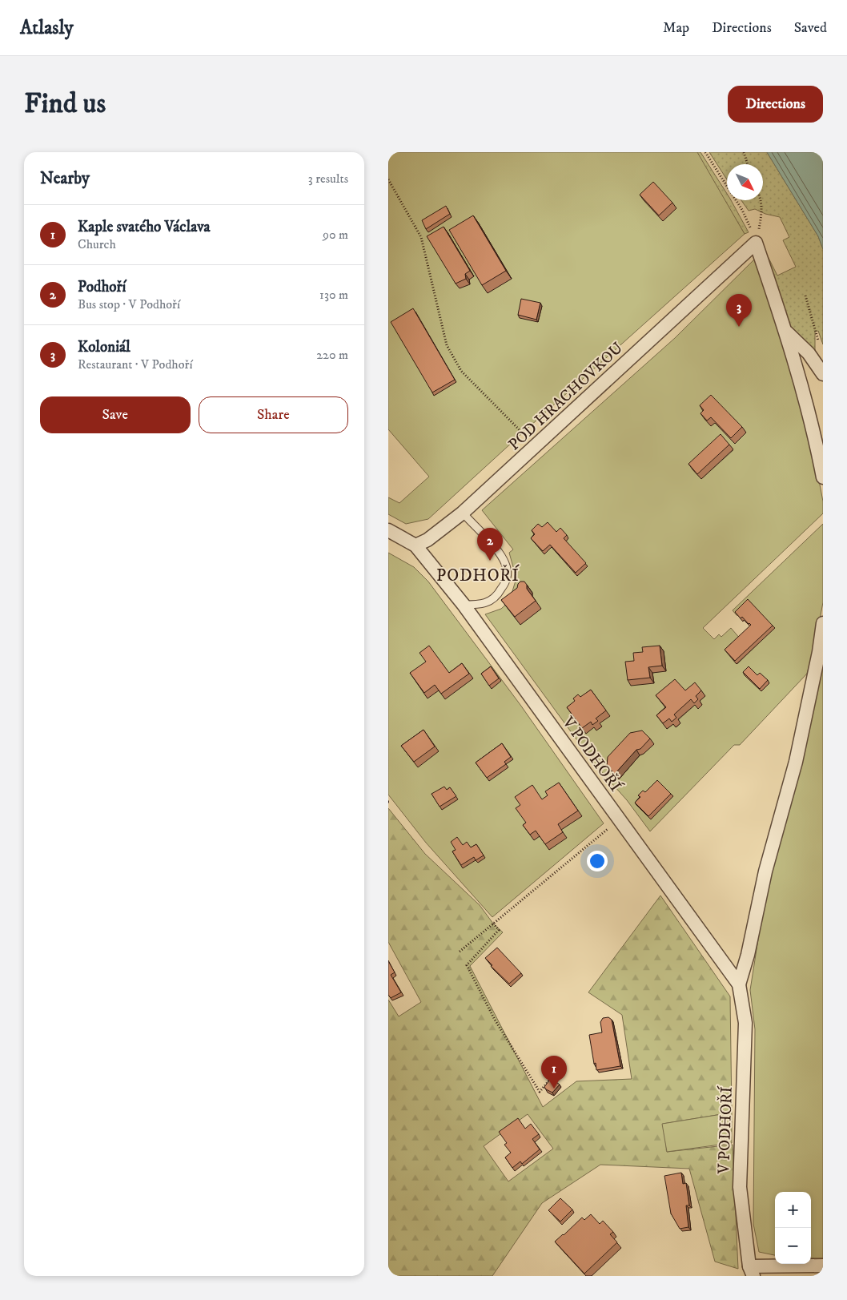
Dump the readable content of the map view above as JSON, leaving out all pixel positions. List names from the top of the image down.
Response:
{
  "streets": {
    "street": ["POD HRACHOVKOU", "V PODHOŘÍ"]
  },
  "crossings": [
    ["POD HRACHOVKOU", "V PODHOŘÍ"]
  ],
  "districts": ["PODHOŘÍ"],
  "north": "bottom right",
  "page": {
    "header": "Atlasly",
    "nav": ["Map", "Directions", "Saved"],
    "buttons": [
      "Directions",
      ["Save", "Share"]
    ],
    "title": "Find us",
    "heading": ["Nearby", "3 results"],
    "list": [
      {
        "mark": "1",
        "name": "Kaple svatého Václava",
        "note": "Church",
        "value": "90 m"
      },
      {
        "mark": "2",
        "name": "Podhoří",
        "note": "Bus stop · V Podhoří",
        "value": "130 m"
      },
      {
        "mark": "3",
        "name": "Koloniál",
        "note": "Restaurant · V Podhoří",
        "value": "220 m"
      }
    ],
    "pins": ["3", "2", "1"],
    "map_buttons": ["+", "−"]
  }
}
